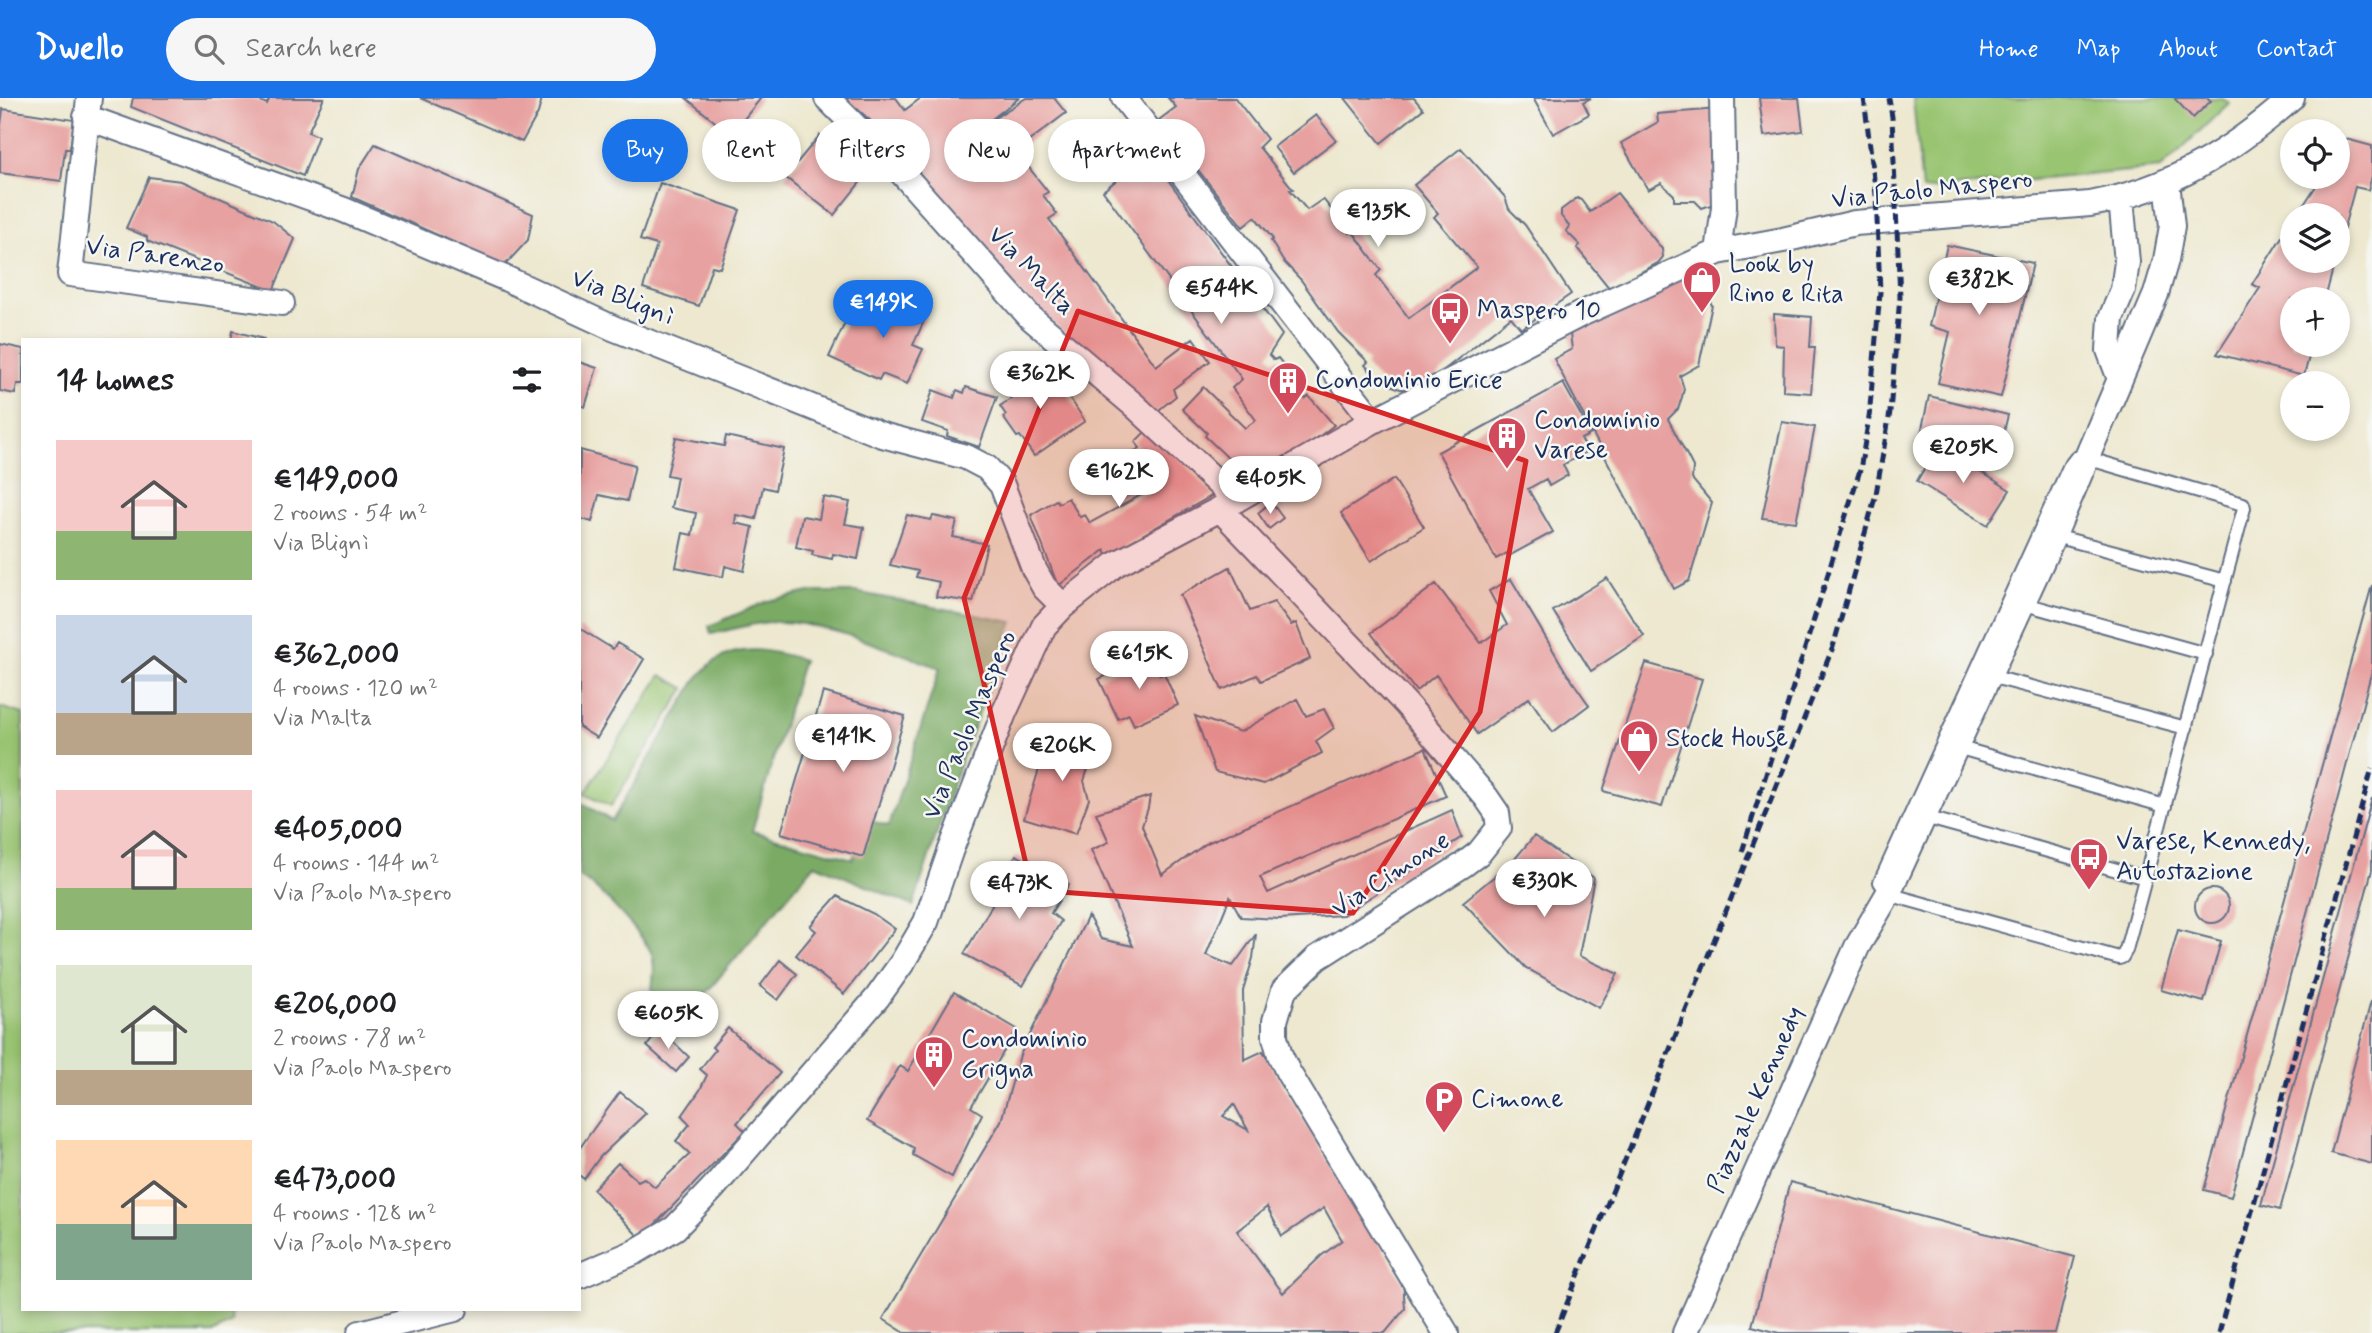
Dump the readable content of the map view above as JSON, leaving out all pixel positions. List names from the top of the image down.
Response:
{
  "streets": {
    "street": [
      "Via Paolo Maspero",
      "Via Parenzo",
      "Via Malta",
      "Via Blignì",
      "Via Cimone",
      "Piazzale Kennedy"
    ]
  },
  "crossings": [
    ["Via Paolo Maspero", "Via Malta"],
    ["Via Paolo Maspero", "Via Blignì"],
    ["Via Paolo Maspero", "Via Cimone"],
    ["Via Paolo Maspero", "Piazzale Kennedy"],
    ["Via Parenzo", "Via Blignì"],
    ["Via Malta", "Via Cimone"]
  ],
  "places": {
    "shop": ["Look by Rino e Rita", "Stock House"],
    "bus stop": ["Maspero 10", "Varese, Kennedy, Autostazione"],
    "building": ["Condominio Erice", "Condominio Varese", "Condominio Grigna"],
    "parking": ["Cimone"]
  },
  "page": {
    "header": "Dwello",
    "search": "Search here",
    "nav": [
      "Home",
      "Map",
      "About",
      "Contact"
    ],
    "map_buttons": ["+", "−"],
    "chip": [
      "Buy",
      "Rent",
      "Filters",
      "New",
      "Apartment"
    ],
    "price": [
      "€135K",
      "€382K",
      "€544K",
      "€149K",
      "€362K",
      "€205K",
      "€162K",
      "€405K",
      "€615K",
      "€141K",
      "€206K",
      "€330K",
      "€473K",
      "€605K"
    ],
    "heading": "14 homes",
    "list": [
      {
        "name": "€149,000",
        "note": "2 rooms · 54 m² · Via Blignì"
      },
      {
        "name": "€362,000",
        "note": "4 rooms · 120 m² · Via Malta"
      },
      {
        "name": "€405,000",
        "note": "4 rooms · 144 m² · Via Paolo Maspero"
      },
      {
        "name": "€206,000",
        "note": "2 rooms · 78 m² · Via Paolo Maspero"
      },
      {
        "name": "€473,000",
        "note": "4 rooms · 128 m² · Via Paolo Maspero"
      }
    ]
  }
}
